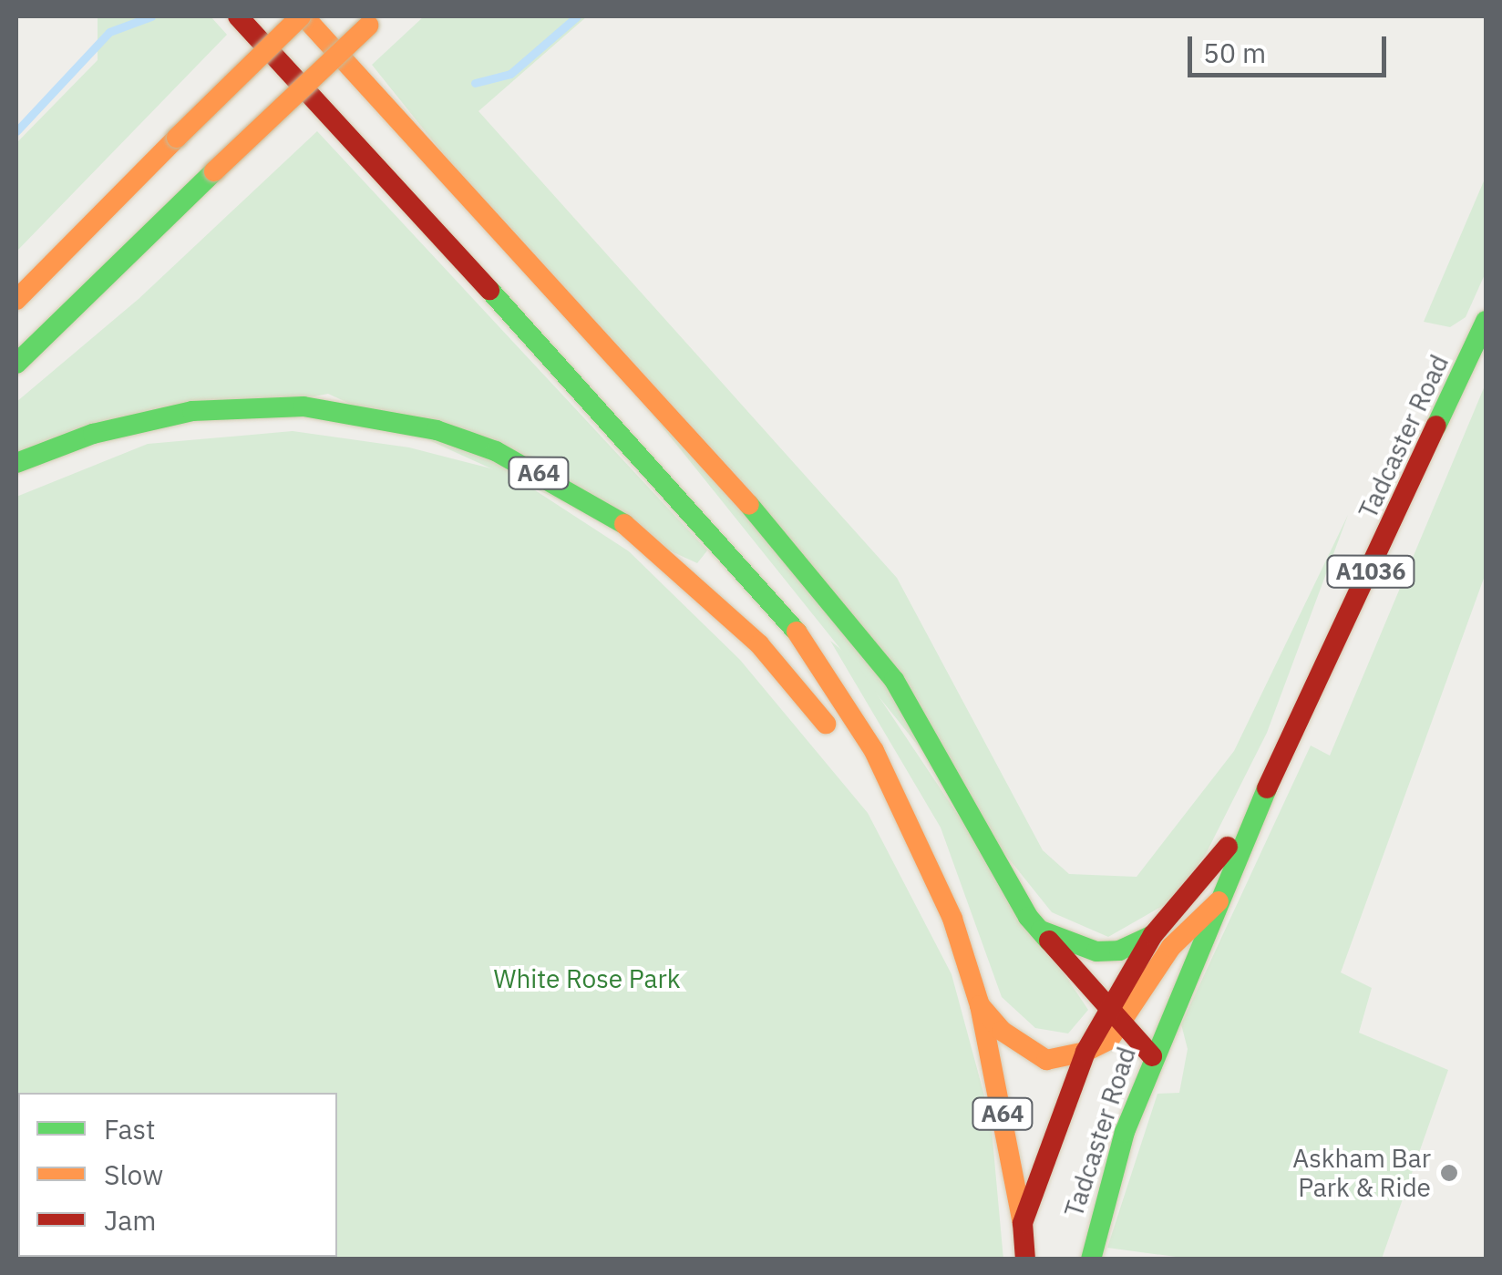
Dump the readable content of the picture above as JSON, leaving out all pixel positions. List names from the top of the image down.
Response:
{
  "streets": {
    "main road": ["Tadcaster Road", "A64", "A1036"]
  },
  "crossings": [
    ["Tadcaster Road", "A64"]
  ],
  "parks": ["White Rose Park"],
  "places": ["Askham Bar Park & Ride"],
  "legend": ["Fast", "Slow", "Jam"],
  "scale_bar": "50 m"
}
